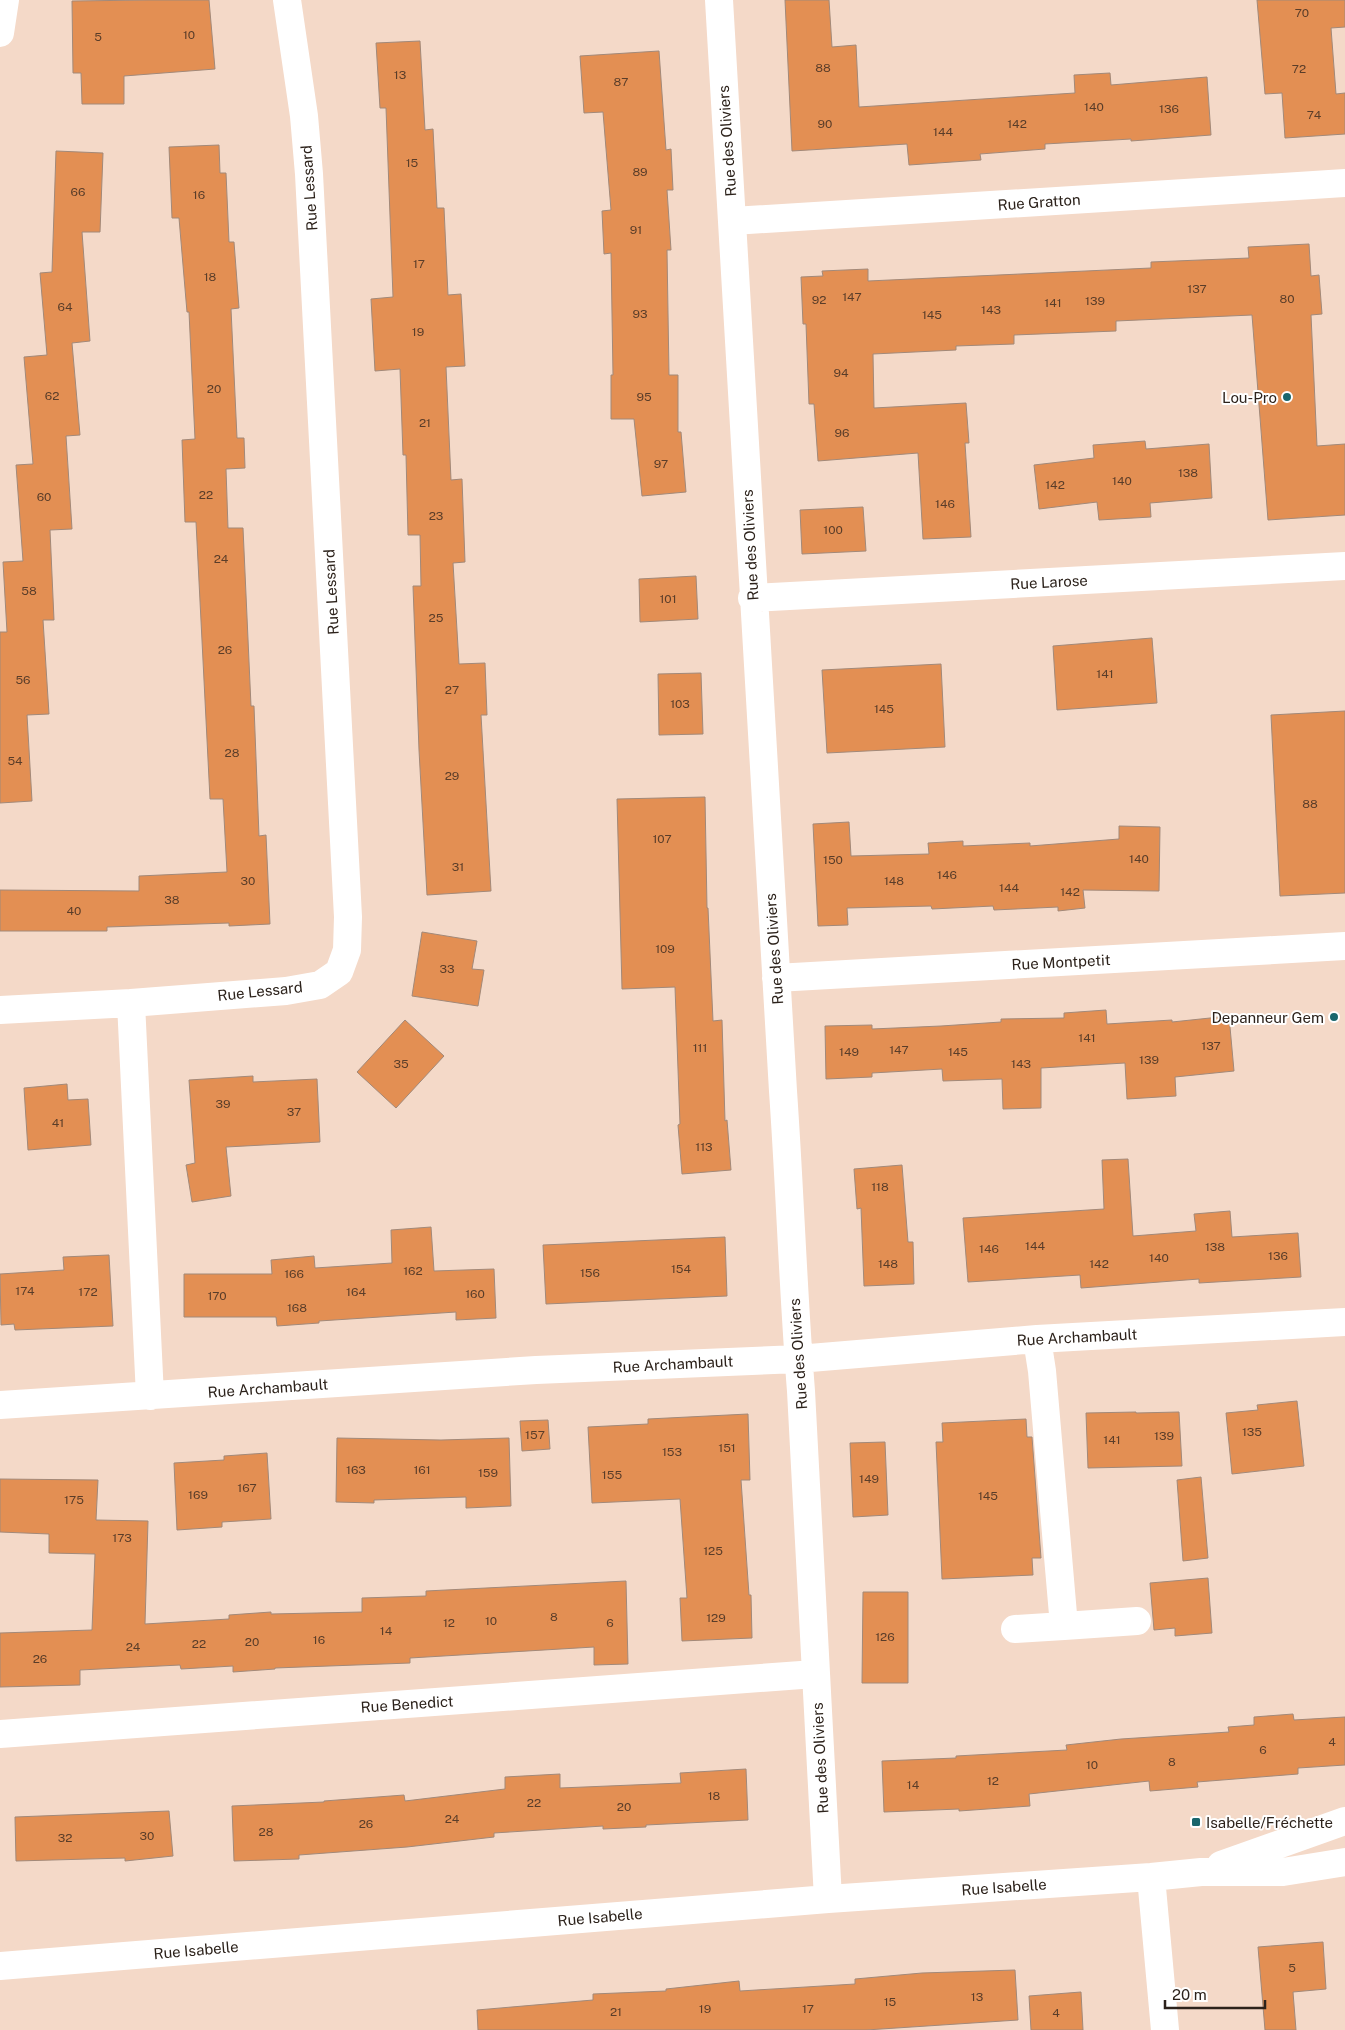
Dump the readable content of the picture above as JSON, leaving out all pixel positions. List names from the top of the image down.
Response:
{
  "streets": {
    "street": [
      "Rue des Oliviers",
      "Rue Lessard",
      "Rue Gratton",
      "Rue Larose",
      "Rue Montpetit",
      "Rue Archambault",
      "Rue Benedict",
      "Rue Isabelle"
    ]
  },
  "crossings": [
    ["Rue des Oliviers", "Rue Gratton"],
    ["Rue des Oliviers", "Rue Larose"],
    ["Rue des Oliviers", "Rue Montpetit"],
    ["Rue des Oliviers", "Rue Archambault"],
    ["Rue des Oliviers", "Rue Benedict"],
    ["Rue des Oliviers", "Rue Isabelle"]
  ],
  "places": {
    "other": ["Lou-Pro", "Depanneur Gem"],
    "transit": ["Isabelle/Fréchette"]
  },
  "house_numbers": [
    "70",
    "10",
    "5",
    "88",
    "72",
    "13",
    "87",
    "140",
    "136",
    "74",
    "90",
    "142",
    "144",
    "15",
    "89",
    "66",
    "16",
    "91",
    "17",
    "18",
    "137",
    "147",
    "80",
    "92",
    "139",
    "141",
    "64",
    "143",
    "93",
    "145",
    "19",
    "94",
    "20",
    "62",
    "95",
    "21",
    "96",
    "97",
    "138",
    "140",
    "142",
    "22",
    "60",
    "146",
    "23",
    "100",
    "24",
    "58",
    "101",
    "25",
    "26",
    "141",
    "56",
    "27",
    "103",
    "145",
    "28",
    "54",
    "29",
    "88",
    "107",
    "140",
    "150",
    "31",
    "146",
    "30",
    "148",
    "144",
    "142",
    "38",
    "40",
    "109",
    "33",
    "141",
    "137",
    "111",
    "147",
    "149",
    "145",
    "139",
    "35",
    "143",
    "39",
    "37",
    "41",
    "113",
    "118",
    "144",
    "138",
    "146",
    "136",
    "140",
    "148",
    "142",
    "154",
    "162",
    "156",
    "166",
    "174",
    "172",
    "164",
    "160",
    "170",
    "168",
    "135",
    "157",
    "139",
    "141",
    "151",
    "153",
    "163",
    "161",
    "159",
    "155",
    "149",
    "167",
    "169",
    "145",
    "175",
    "173",
    "125",
    "8",
    "129",
    "10",
    "12",
    "6",
    "14",
    "126",
    "16",
    "20",
    "22",
    "24",
    "26",
    "4",
    "6",
    "8",
    "10",
    "12",
    "14",
    "18",
    "22",
    "20",
    "24",
    "26",
    "28",
    "30",
    "32",
    "5",
    "13",
    "15",
    "19",
    "17",
    "21",
    "4"
  ],
  "scale_bar": "20 m"
}
